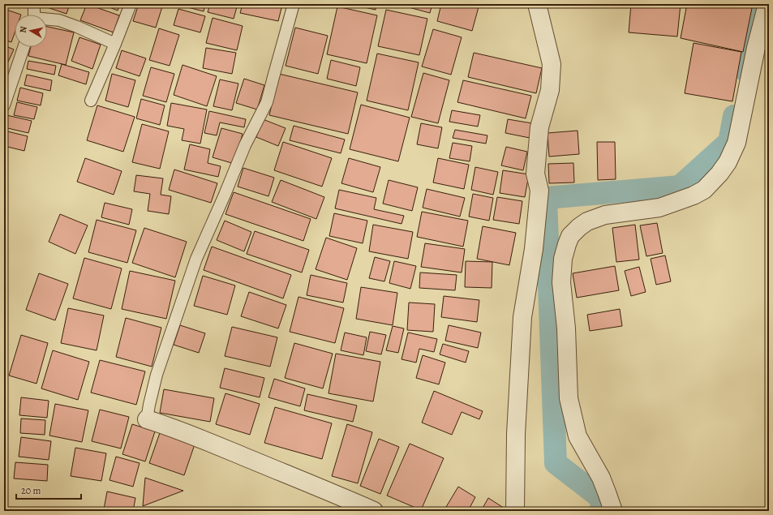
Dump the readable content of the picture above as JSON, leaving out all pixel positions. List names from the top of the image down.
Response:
{
  "scale_bar": "20 m",
  "north": "left"
}
